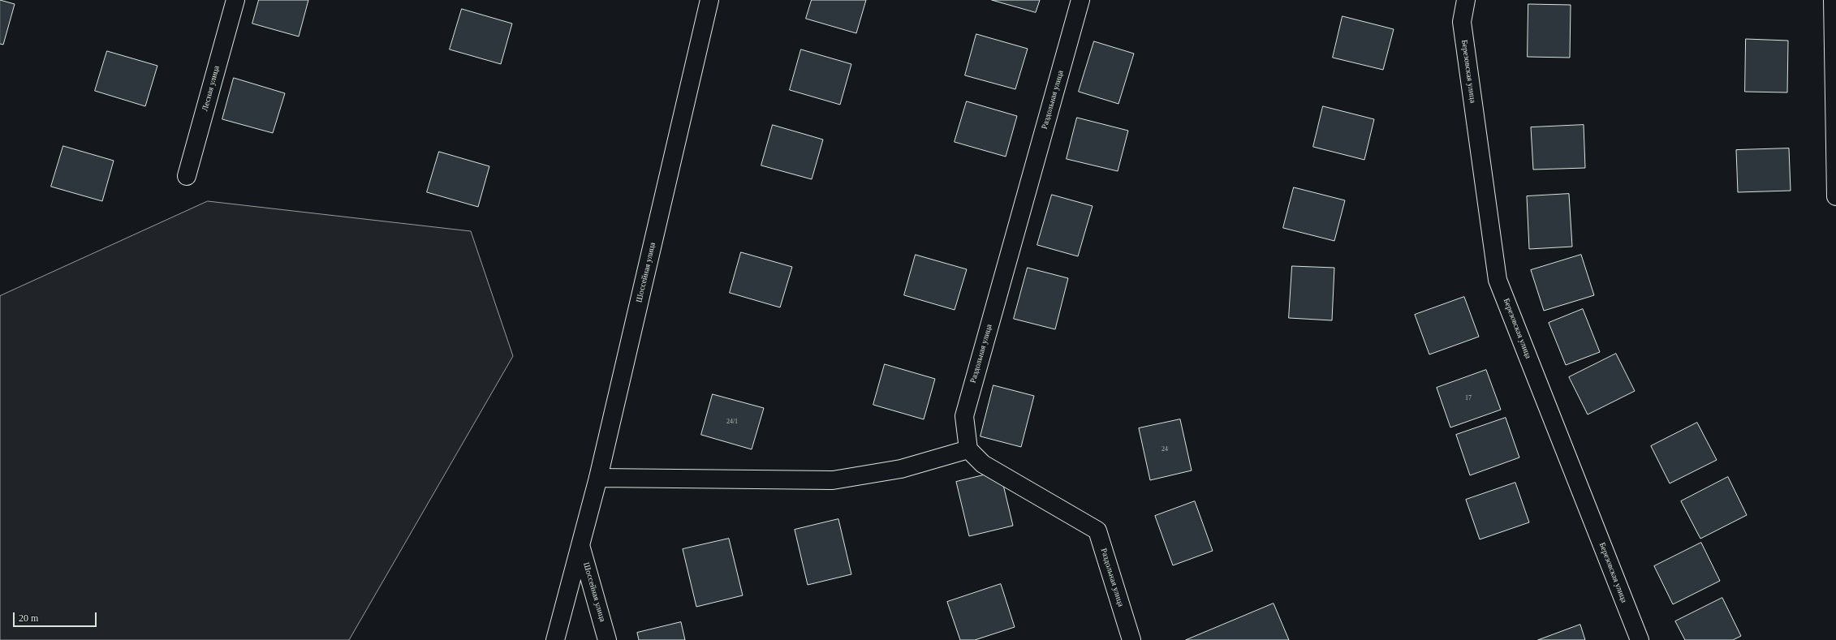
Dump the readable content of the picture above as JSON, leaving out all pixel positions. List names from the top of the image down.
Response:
{
  "streets": {
    "street": [
      "Березовская улица",
      "Лесная улица",
      "Раздольная улица",
      "Шоссейная улица"
    ]
  },
  "house_numbers": ["17", "24/1", "24"],
  "scale_bar": "20 m"
}
